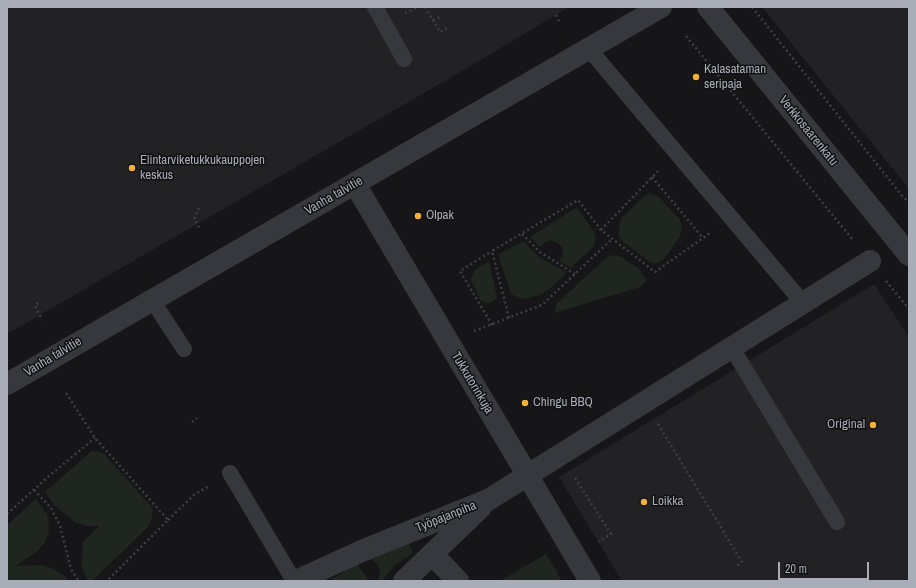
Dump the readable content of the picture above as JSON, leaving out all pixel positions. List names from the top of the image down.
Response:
{
  "streets": {
    "street": [
      "Verkkosaarenkatu",
      "Vanha talvitie",
      "Tukkutorinkuja",
      "Työpajanpiha"
    ]
  },
  "crossings": [
    ["Vanha talvitie", "Tukkutorinkuja"]
  ],
  "places": [
    "Kalasataman seripaja",
    "Elintarviketukkukauppojen keskus",
    "Olpak",
    "Chingu BBQ",
    "Original",
    "Loikka"
  ],
  "scale_bar": "20 m"
}
